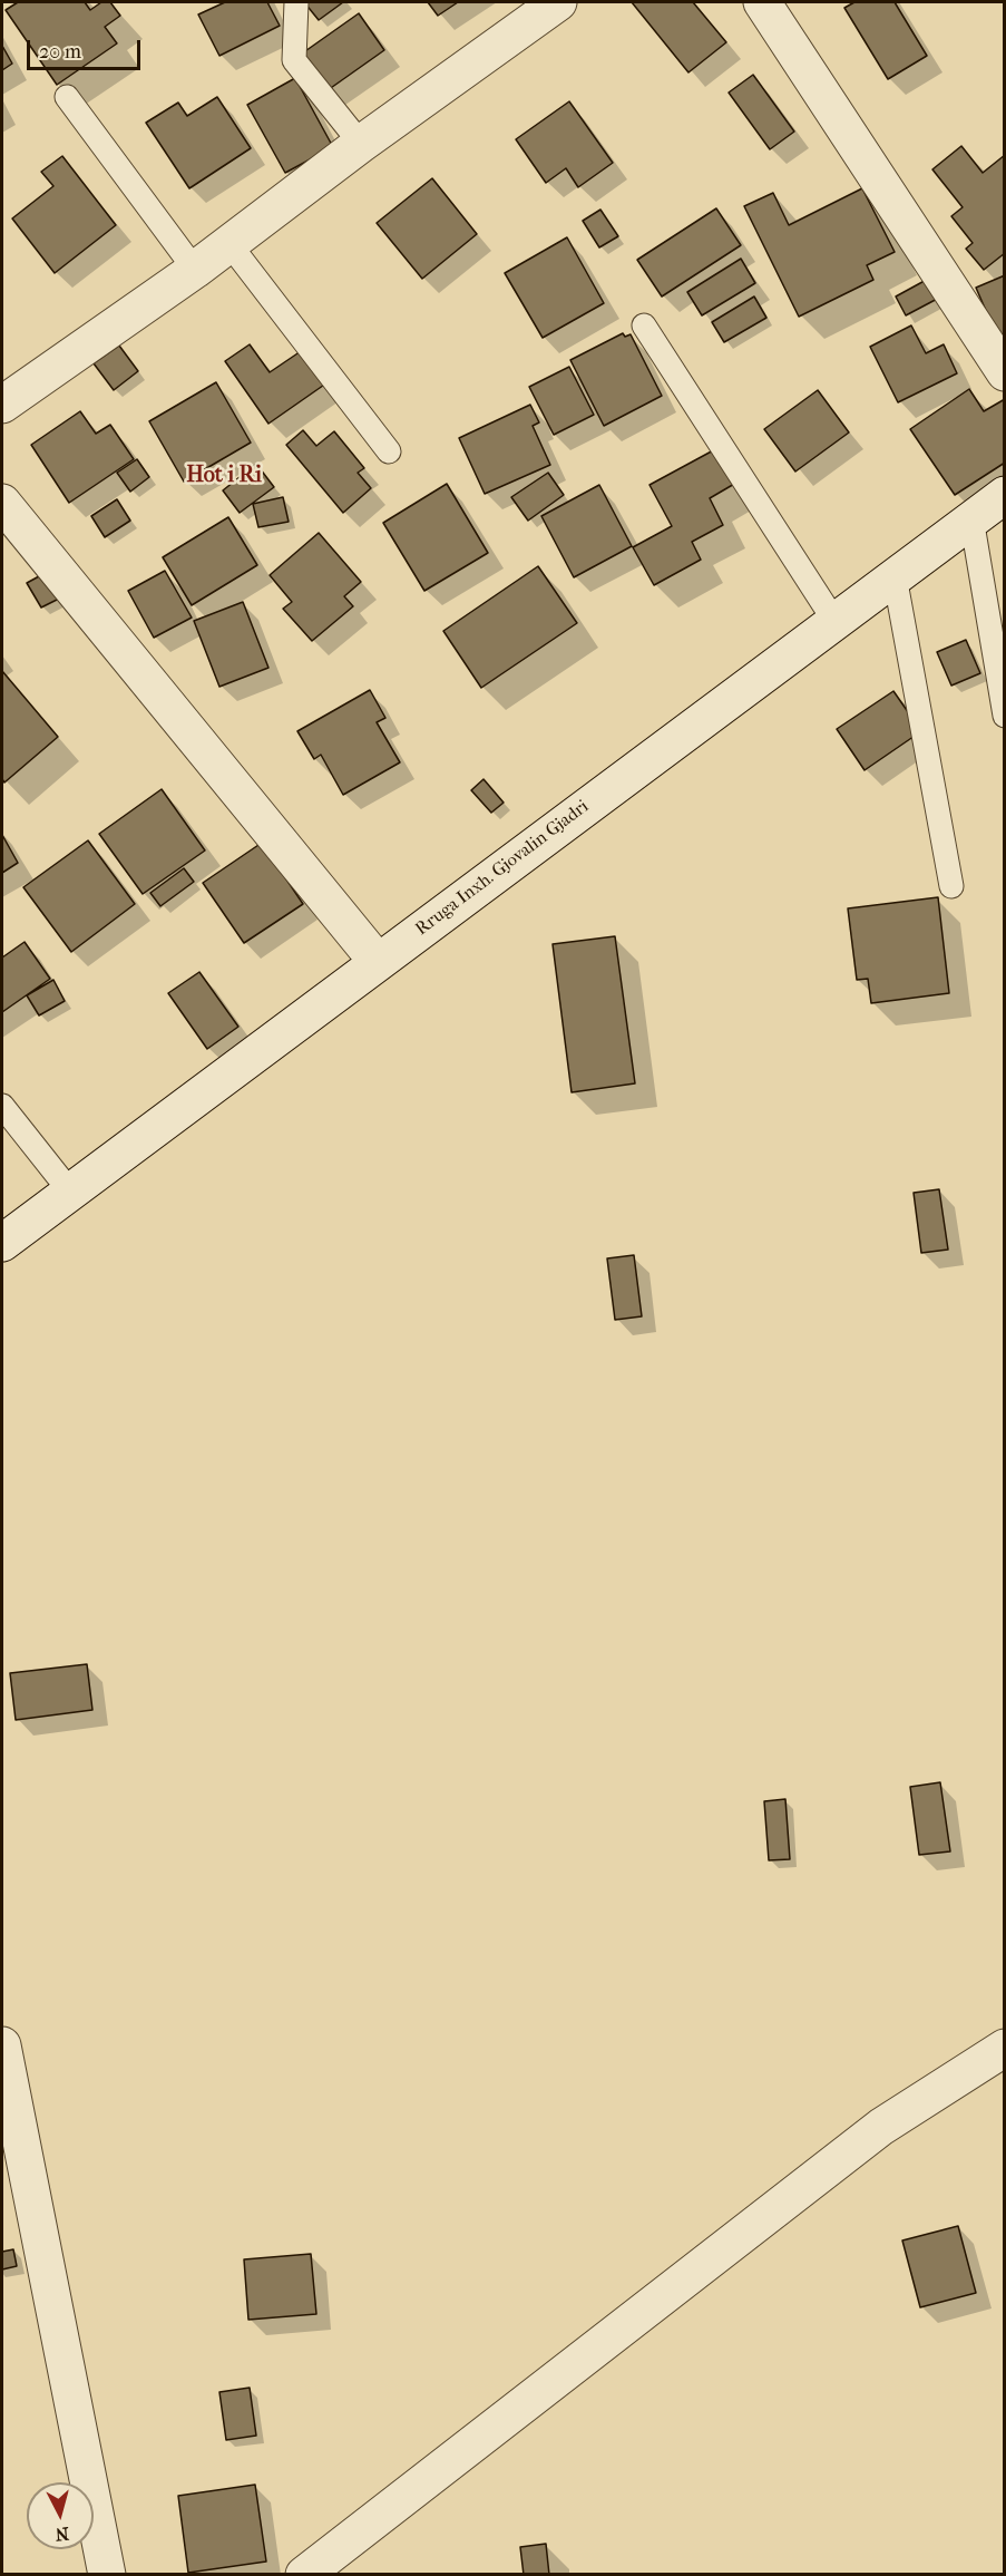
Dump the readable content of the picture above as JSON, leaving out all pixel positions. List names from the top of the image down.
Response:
{
  "streets": {
    "street": ["Rruga Inxh. Gjovalin Gjadri"]
  },
  "districts": ["Hot i Ri"],
  "scale_bar": "20 m",
  "north": "bottom"
}
